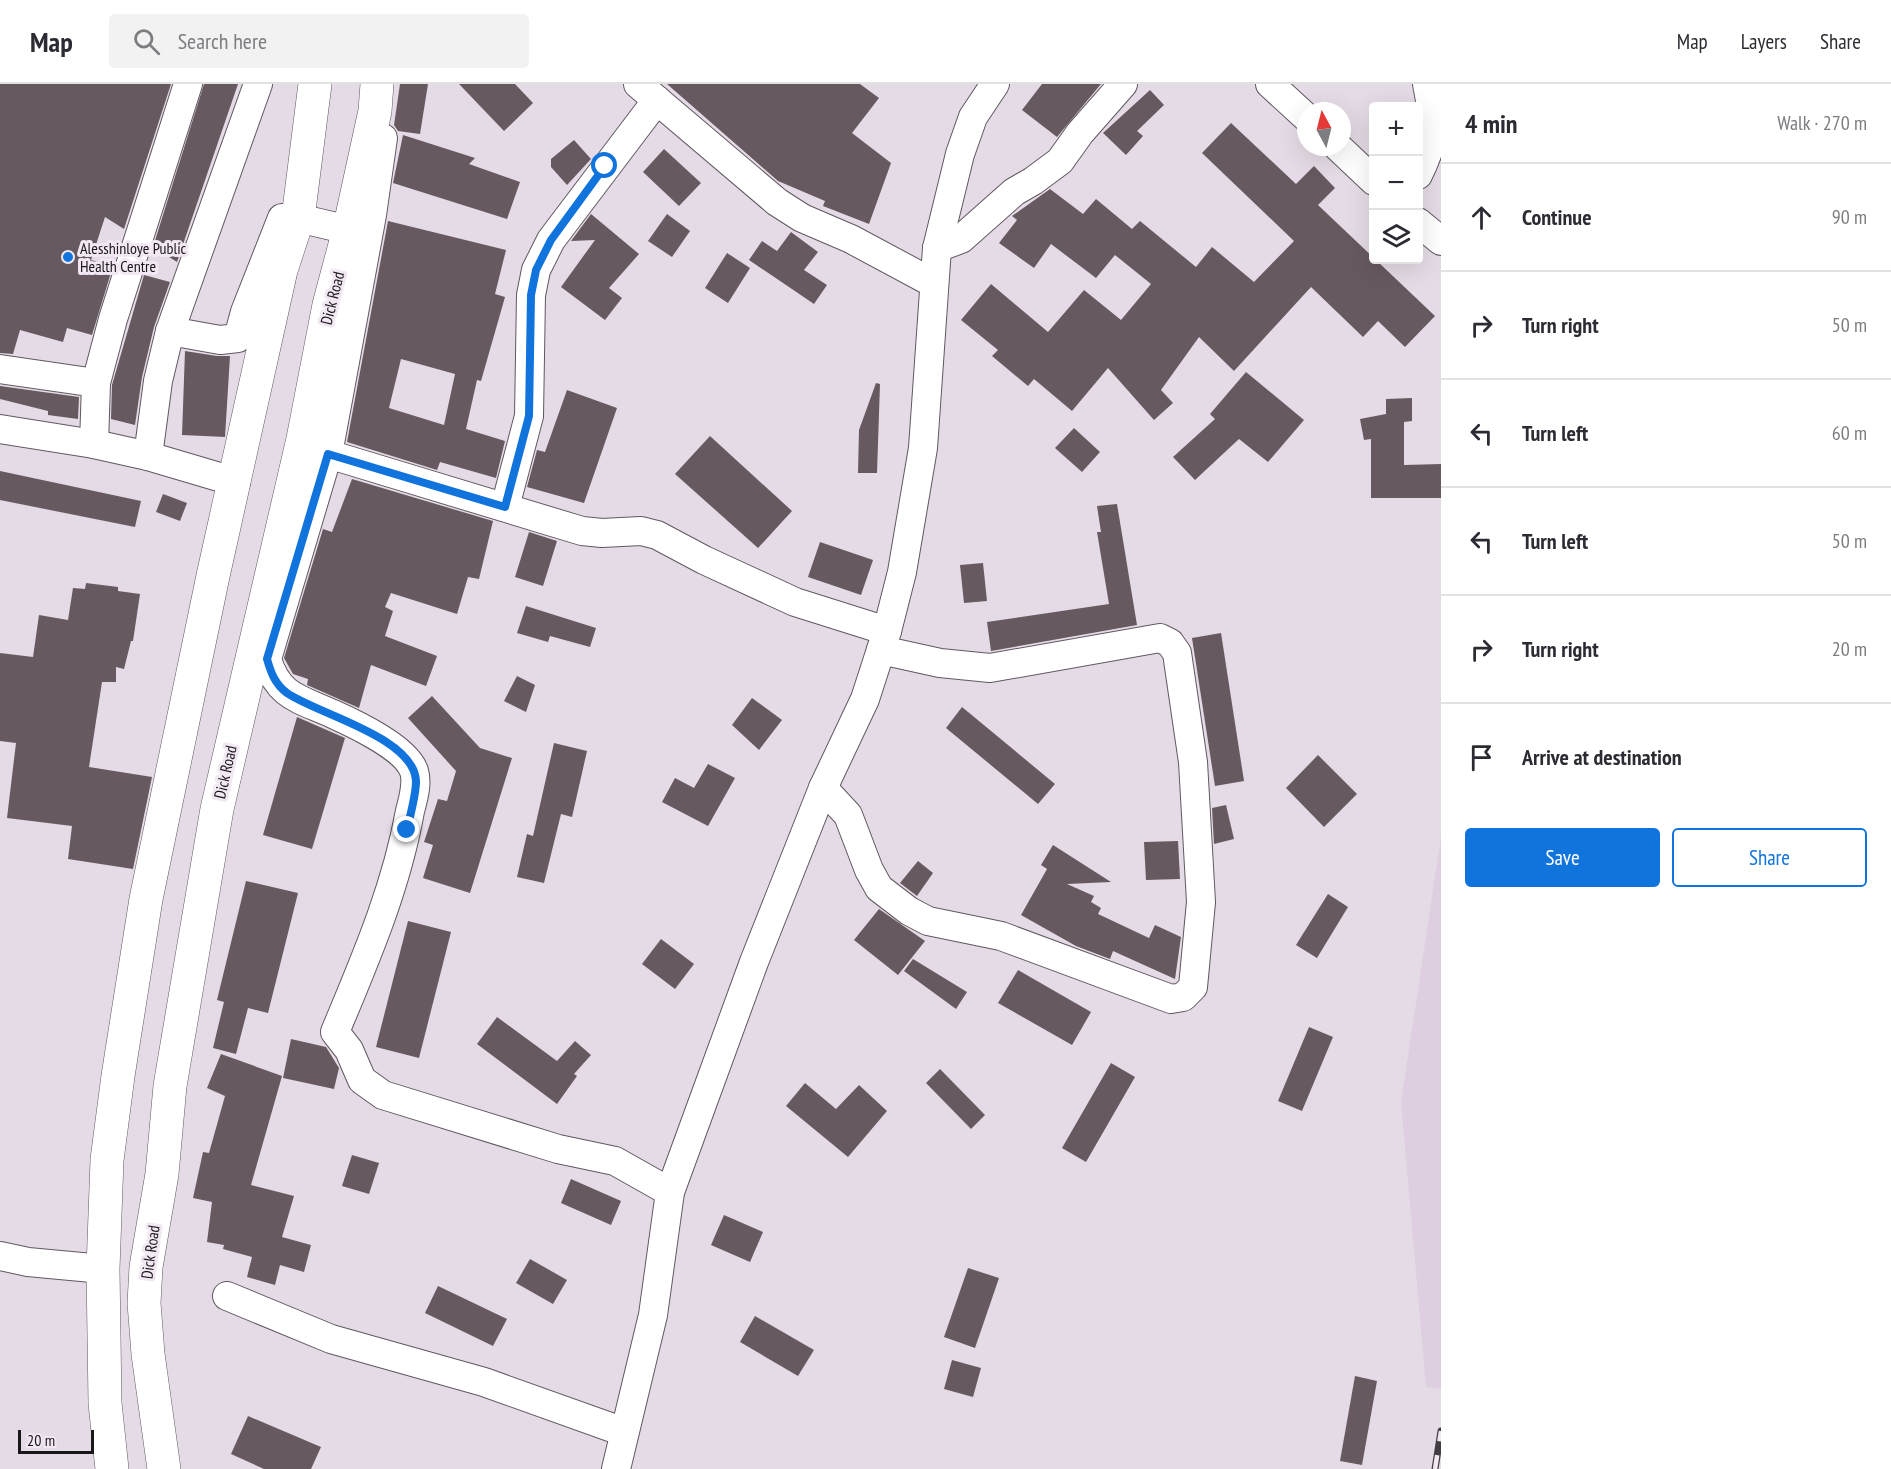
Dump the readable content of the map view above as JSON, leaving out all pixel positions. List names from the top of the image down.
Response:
{
  "streets": {
    "main road": ["Dick Road"]
  },
  "places": ["Alesshinloye Public Health Centre"],
  "scale_bar": "20 m",
  "north": "top",
  "page": {
    "header": "Map",
    "search": "Search here",
    "nav": ["Map", "Layers", "Share"],
    "heading": ["4 min", "Walk · 270 m"],
    "map_buttons": ["+", "−"],
    "list": [
      ["Continue", "90 m"],
      ["Turn right", "50 m"],
      ["Turn left", "60 m"],
      ["Turn left", "50 m"],
      ["Turn right", "20 m"],
      "Arrive at destination"
    ],
    "buttons": ["Save", "Share"],
    "scale": "20 m"
  }
}
